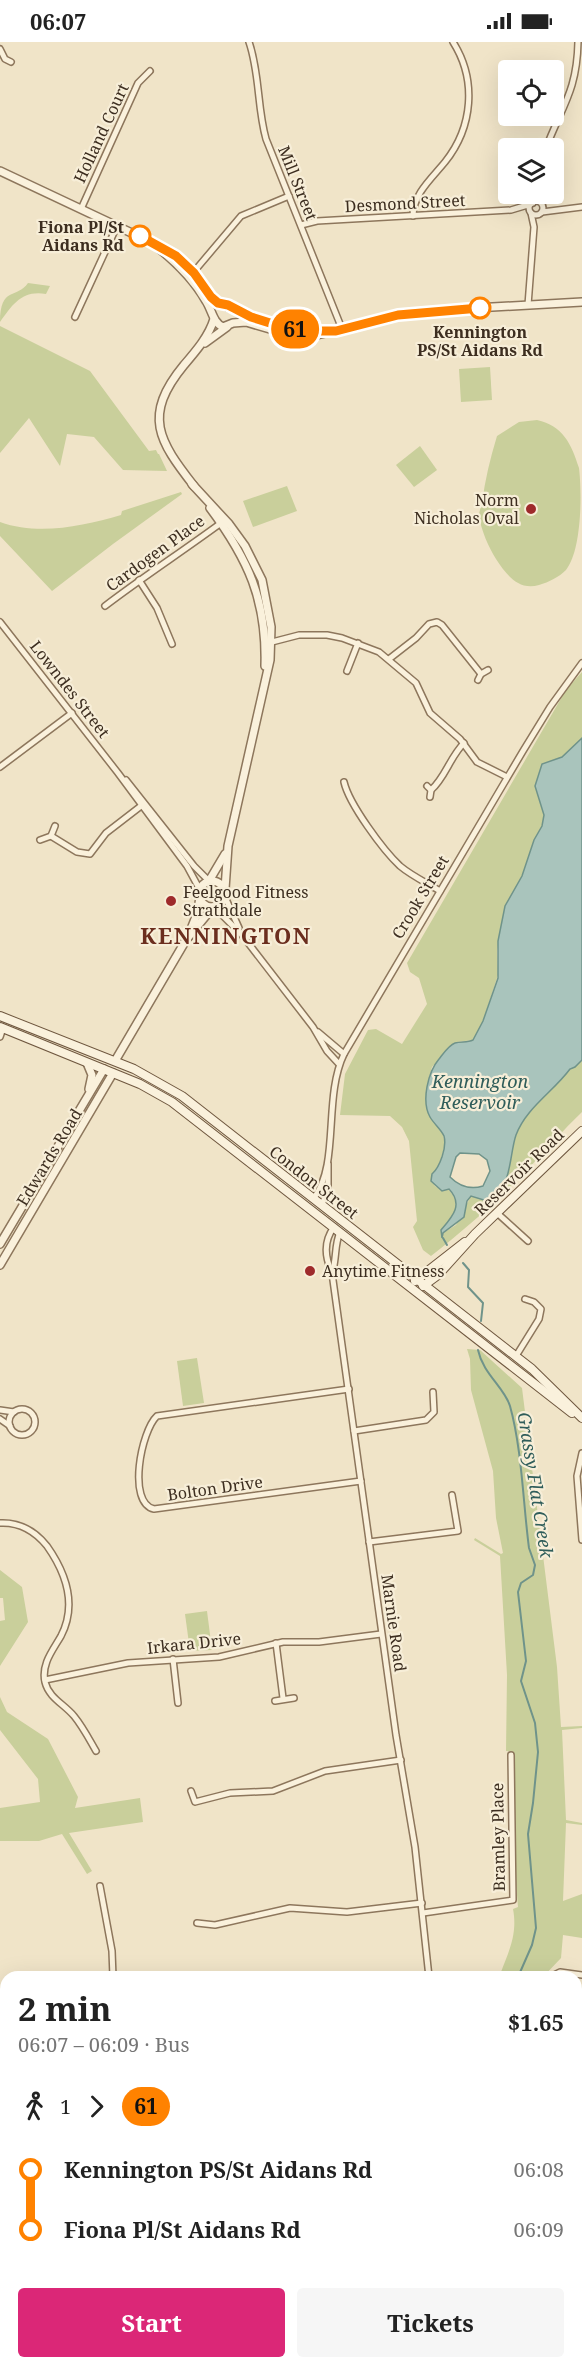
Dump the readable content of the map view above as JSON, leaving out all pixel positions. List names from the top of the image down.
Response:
{
  "streets": {
    "main road": [
      "Edwards Road",
      "Reservoir Road",
      "Condon Street",
      "Marnie Road"
    ],
    "street": [
      "Holland Court",
      "Mill Street",
      "Desmond Street",
      "Cardogen Place",
      "Lowndes Street",
      "Crook Street",
      "Bolton Drive",
      "Irkara Drive",
      "Bramley Place"
    ]
  },
  "crossings": [
    ["Mill Street", "Desmond Street"],
    ["Lowndes Street", "Edwards Road"],
    ["Crook Street", "Condon Street"],
    ["Edwards Road", "Condon Street"],
    ["Reservoir Road", "Condon Street"],
    ["Condon Street", "Marnie Road"],
    ["Bolton Drive", "Marnie Road"],
    ["Marnie Road", "Irkara Drive"],
    ["Marnie Road", "Bramley Place"]
  ],
  "districts": ["KENNINGTON"],
  "water": ["Kennington Reservoir", "Grassy Flat Creek"],
  "places": [
    "Fiona Pl/St Aidans Rd",
    "Kennington PS/St Aidans Rd",
    "Norm Nicholas Oval",
    "Feelgood Fitness Strathdale",
    "Anytime Fitness"
  ],
  "lines": ["bus line 61"],
  "page": {
    "status": "06:07",
    "on_map": "61",
    "heading": ["2 min", "06:07 – 06:09 · Bus", "$1.65"],
    "legs": ["1", "61"],
    "list": [
      {
        "name": "Kennington PS/St Aidans Rd",
        "value": "06:08"
      },
      {
        "name": "Fiona Pl/St Aidans Rd",
        "value": "06:09"
      }
    ],
    "buttons": ["Start", "Tickets"]
  }
}
